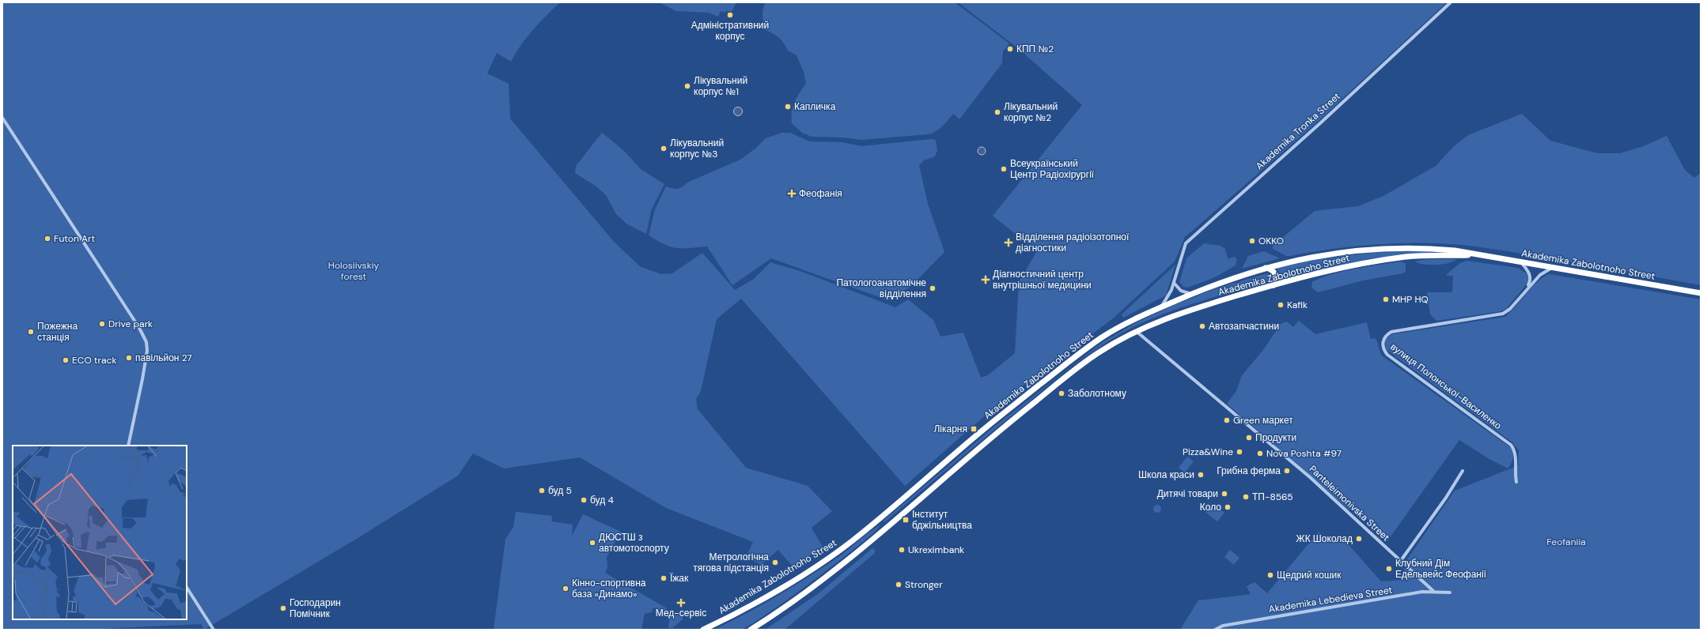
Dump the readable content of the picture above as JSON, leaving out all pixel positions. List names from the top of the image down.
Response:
{
  "streets": {
    "highway": ["Akademika Zabolotnoho Street"],
    "street": [
      "Akademika Tronka Street",
      "вулиця Полонської-Василенко",
      "Panteleimonivska Street",
      "Akademika Lebedieva Street"
    ]
  },
  "crossings": [
    ["Akademika Tronka Street", "Akademika Zabolotnoho Street"],
    ["Akademika Zabolotnoho Street", "вулиця Полонської-Василенко"],
    ["Akademika Zabolotnoho Street", "Panteleimonivska Street"],
    ["Panteleimonivska Street", "Akademika Lebedieva Street"]
  ],
  "parks": ["Holosiivskiy forest", "Feofaniia"],
  "places": {
    "other": [
      "Адміністративний корпус",
      "КПП №2",
      "Лікувальний корпус №1",
      "Капличка",
      "Лікувальний корпус №2",
      "Лікувальний корпус №3",
      "Всеукраїнський Центр Радіохірургії",
      "Futon Art",
      "OKKO",
      "Патологоанатомічне відділення",
      "MHP HQ",
      "Kafik",
      "Drive park",
      "Автозапчастини",
      "Пожежна станція",
      "павільйон 27",
      "ECO track",
      "Заболотному",
      "Green маркет",
      "Продукти",
      "Pizza&Wine",
      "Nova Poshta #97",
      "Грибна ферма",
      "Школа краси",
      "буд 5",
      "Дитячі товари",
      "ТП-8565",
      "буд 4",
      "Коло",
      "ЖК Шоколад",
      "ДЮСТШ з автомотоспорту",
      "Ukreximbank",
      "Метрологічна тягова підстанція",
      "Клубний Дім Едельвейс Феофанії",
      "Щедрий кошик",
      "Їжак",
      "Stronger",
      "Кінно-спортивна база «Динамо»",
      "Господарин Помічник"
    ],
    "health": [
      "Феофанія",
      "Відділення радіоізотопної діагностики",
      "Діагностичний центр внутрішньої медицини",
      "Мед-сервіс"
    ],
    "transit": ["Лікарня", "Інститут бджільництва"]
  }
}
